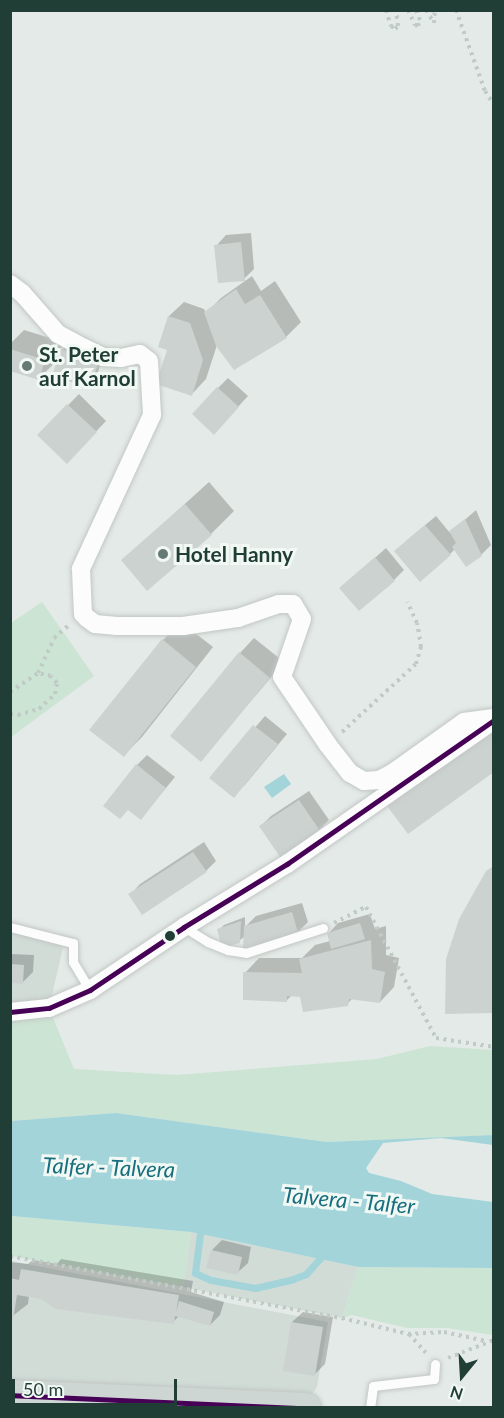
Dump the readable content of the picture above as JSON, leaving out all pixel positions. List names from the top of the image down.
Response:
{
  "water": ["Talfer - Talvera", "Talvera - Talfer"],
  "places": ["St. Peter auf Karnol", "Hotel Hanny"],
  "scale_bar": "50 m",
  "north": "bottom"
}
